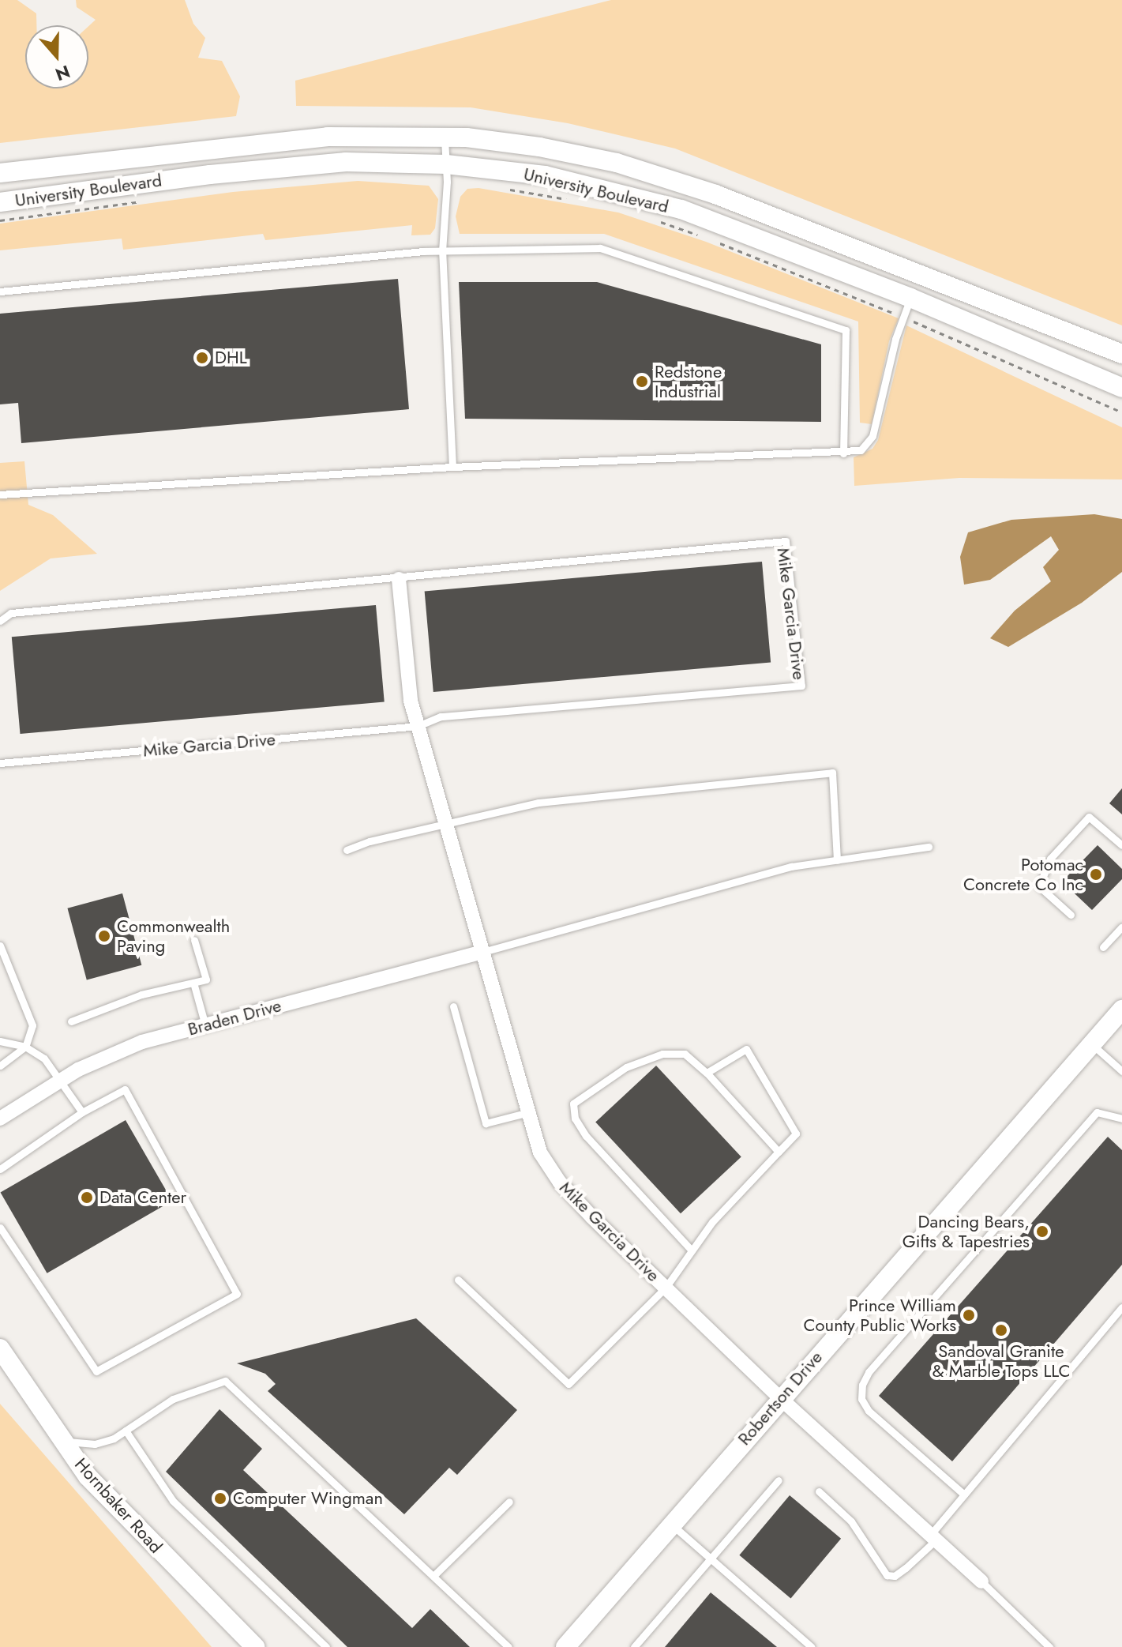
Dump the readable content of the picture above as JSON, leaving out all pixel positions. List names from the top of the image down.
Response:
{
  "streets": {
    "main road": ["University Boulevard", "Robertson Drive", "Hornbaker Road"],
    "street": ["Mike Garcia Drive", "Braden Drive"]
  },
  "crossings": [
    ["Mike Garcia Drive", "Braden Drive"],
    ["Mike Garcia Drive", "Robertson Drive"]
  ],
  "places": [
    "DHL",
    "Redstone Industrial",
    "Potomac Concrete Co Inc",
    "Commonwealth Paving",
    "Data Center",
    "Dancing Bears, Gifts & Tapestries",
    "Prince William County Public Works",
    "Sandoval Granite & Marble Tops LLC",
    "Computer Wingman"
  ],
  "north": "bottom"
}
